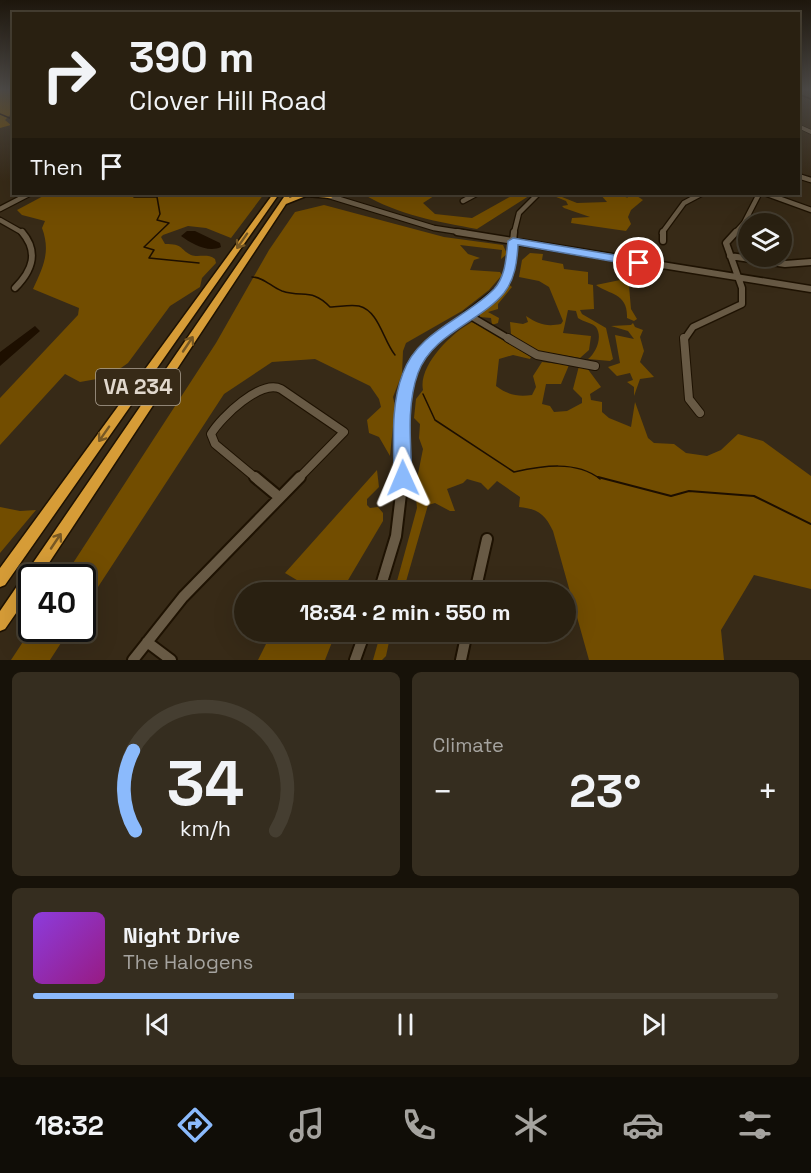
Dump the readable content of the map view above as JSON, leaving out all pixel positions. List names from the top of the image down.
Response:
{
  "streets": {
    "highway": ["VA 234"]
  },
  "page": {
    "turn": ["390 m", "Clover Hill Road"],
    "then": "Then",
    "limit": "40",
    "trip": "18:34 · 2 min · 550 m",
    "tile": "Climate",
    "heat": ["−", "23°", "+"],
    "song": ["Night Drive", "The Halogens"],
    "tabs": "18:32",
    "gauge": ["34", "km/h"]
  }
}
